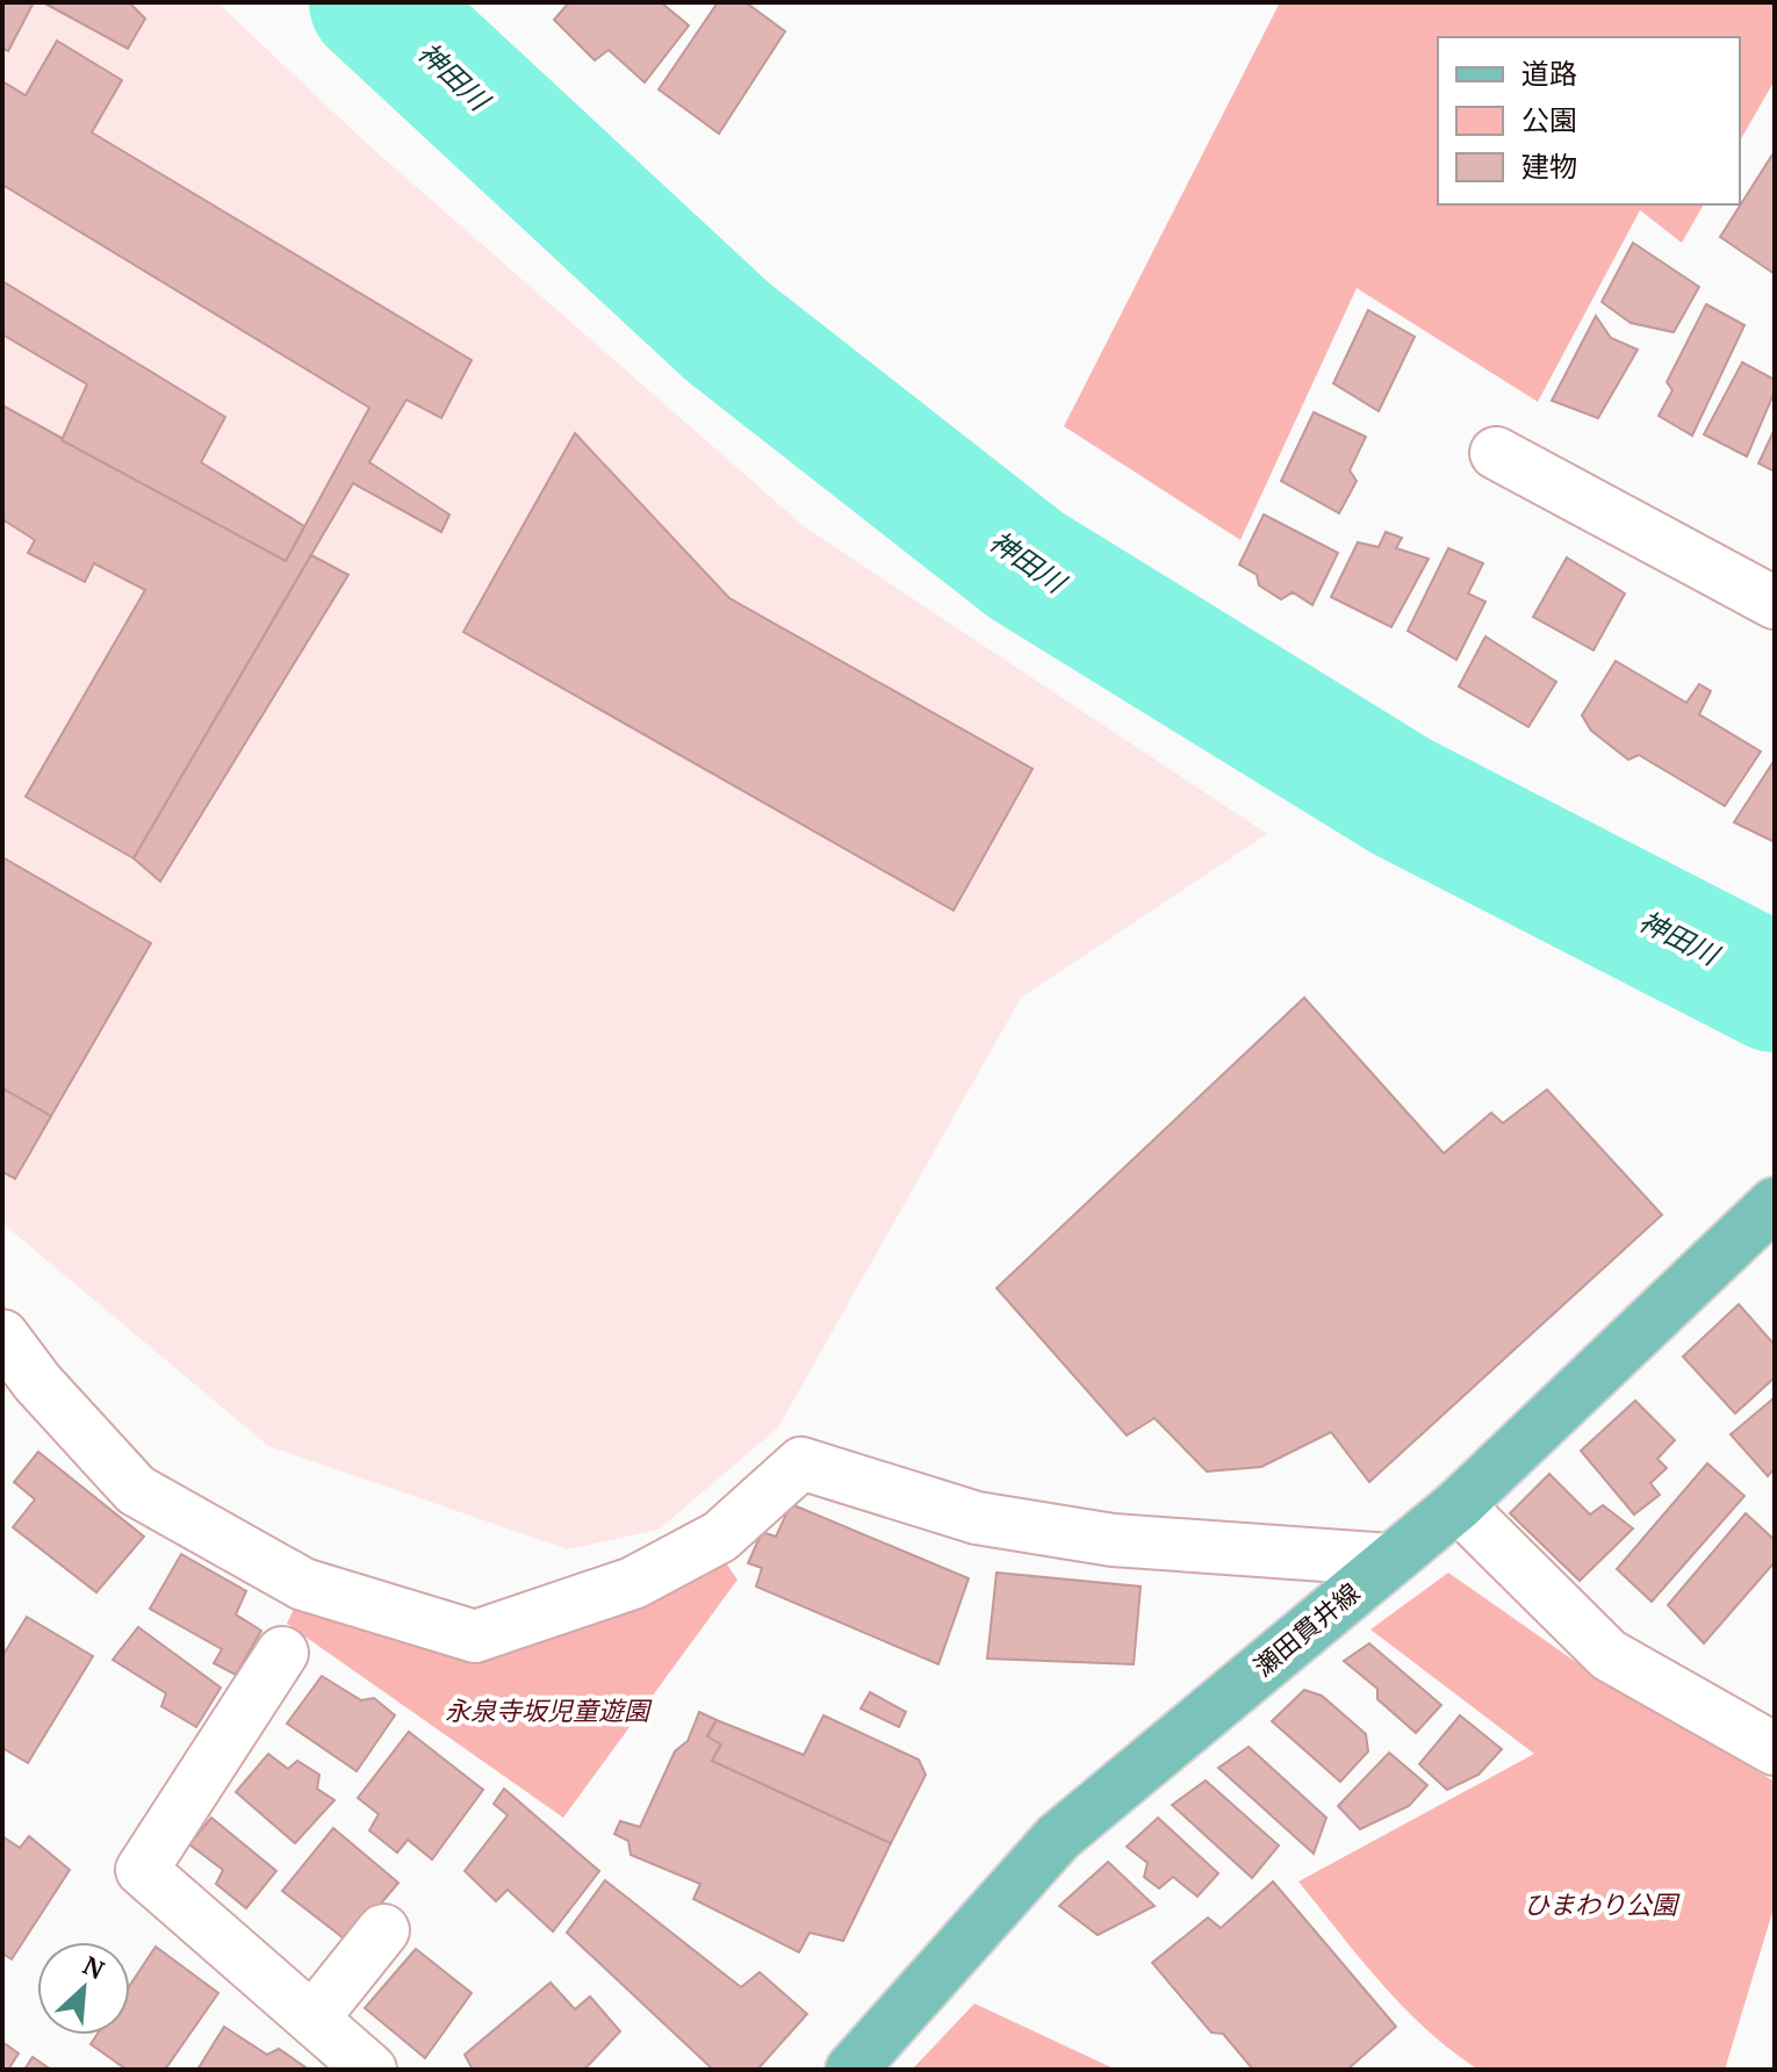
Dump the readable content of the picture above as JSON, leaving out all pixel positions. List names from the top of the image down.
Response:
{
  "streets": {
    "main road": ["瀬田貫井線"]
  },
  "water": ["神田川"],
  "parks": ["永泉寺坂児童遊園", "ひまわり公園"],
  "legend": ["道路", "公園", "建物"],
  "north": "top right"
}
